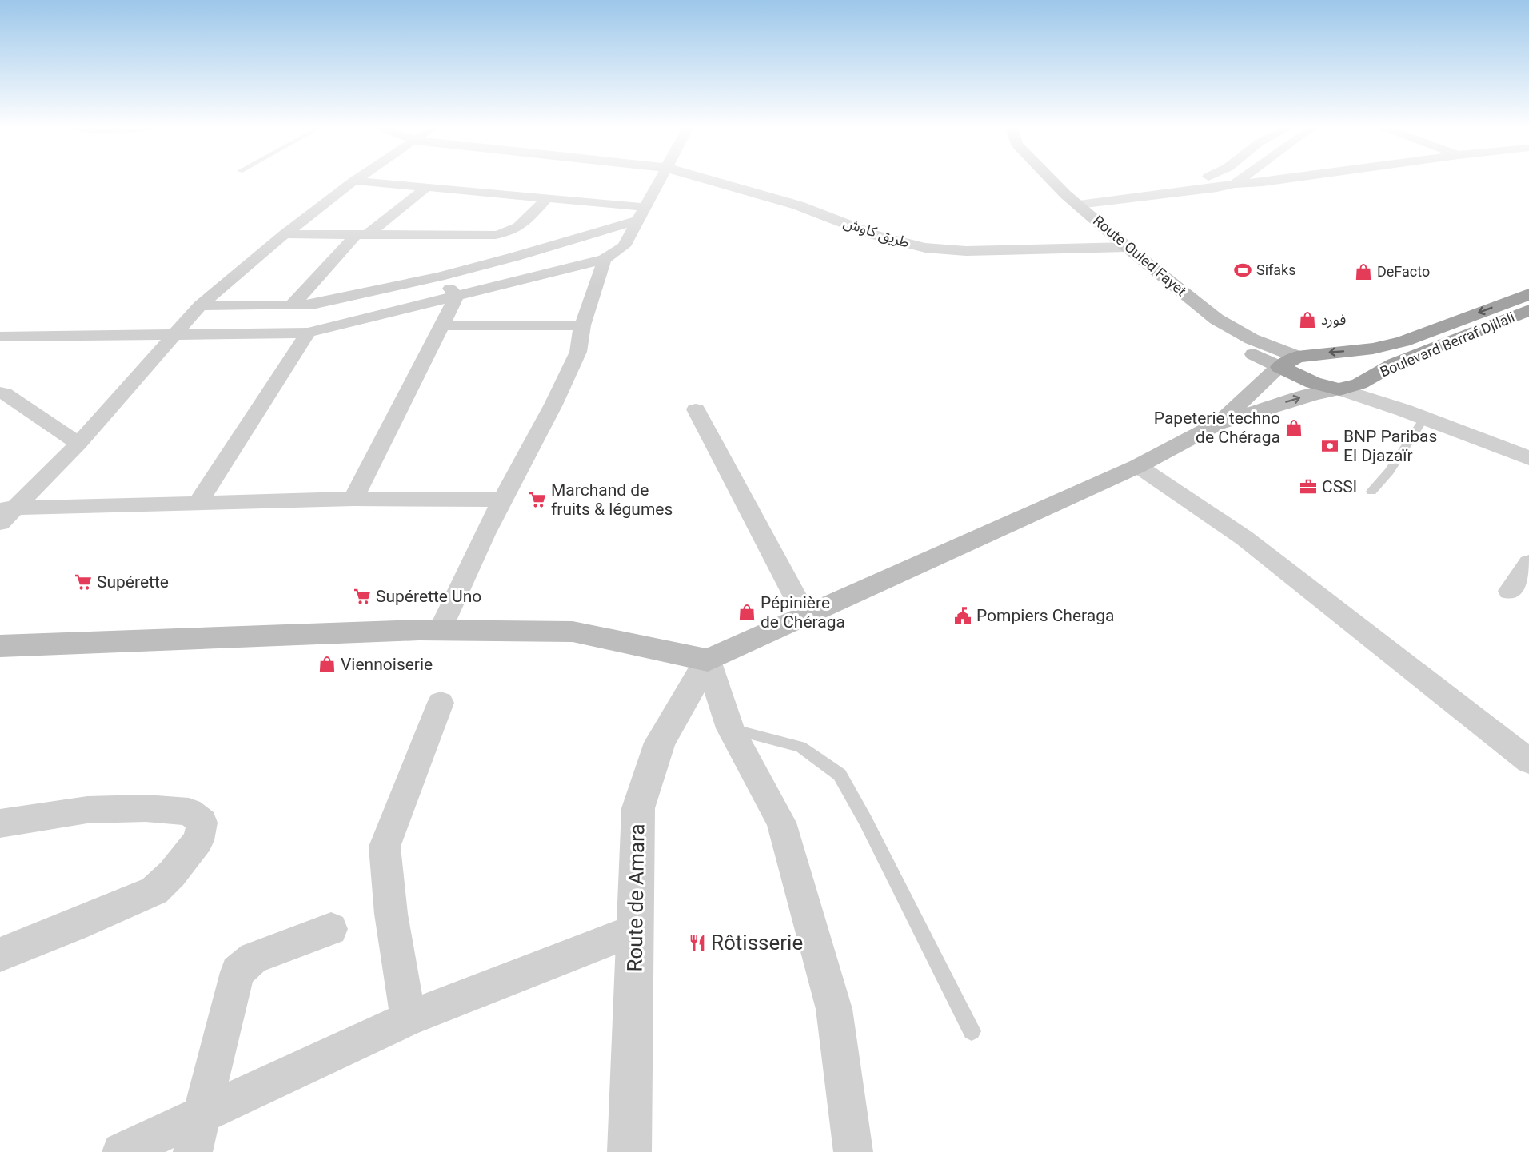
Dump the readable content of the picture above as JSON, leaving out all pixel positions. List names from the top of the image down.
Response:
{
  "streets": {
    "highway": ["Boulevard Berraf Djilali"],
    "main road": ["Route Ouled Fayet"],
    "street": ["طريق كاوش", "Route de Amara"]
  },
  "crossings": [
    ["طريق كاوش", "Route Ouled Fayet"]
  ],
  "places": {
    "sports": ["Sifaks"],
    "shop": [
      "DeFacto",
      "فورد",
      "Papeterie techno de Chéraga",
      "Pépinière de Chéraga",
      "Viennoiserie"
    ],
    "bank": ["BNP Paribas El Djazaïr"],
    "office": ["CSSI"],
    "supermarket": ["Marchand de fruits & légumes", "Supérette", "Supérette Uno"],
    "public building": ["Pompiers Cheraga"],
    "restaurant": ["Rôtisserie"]
  }
}
